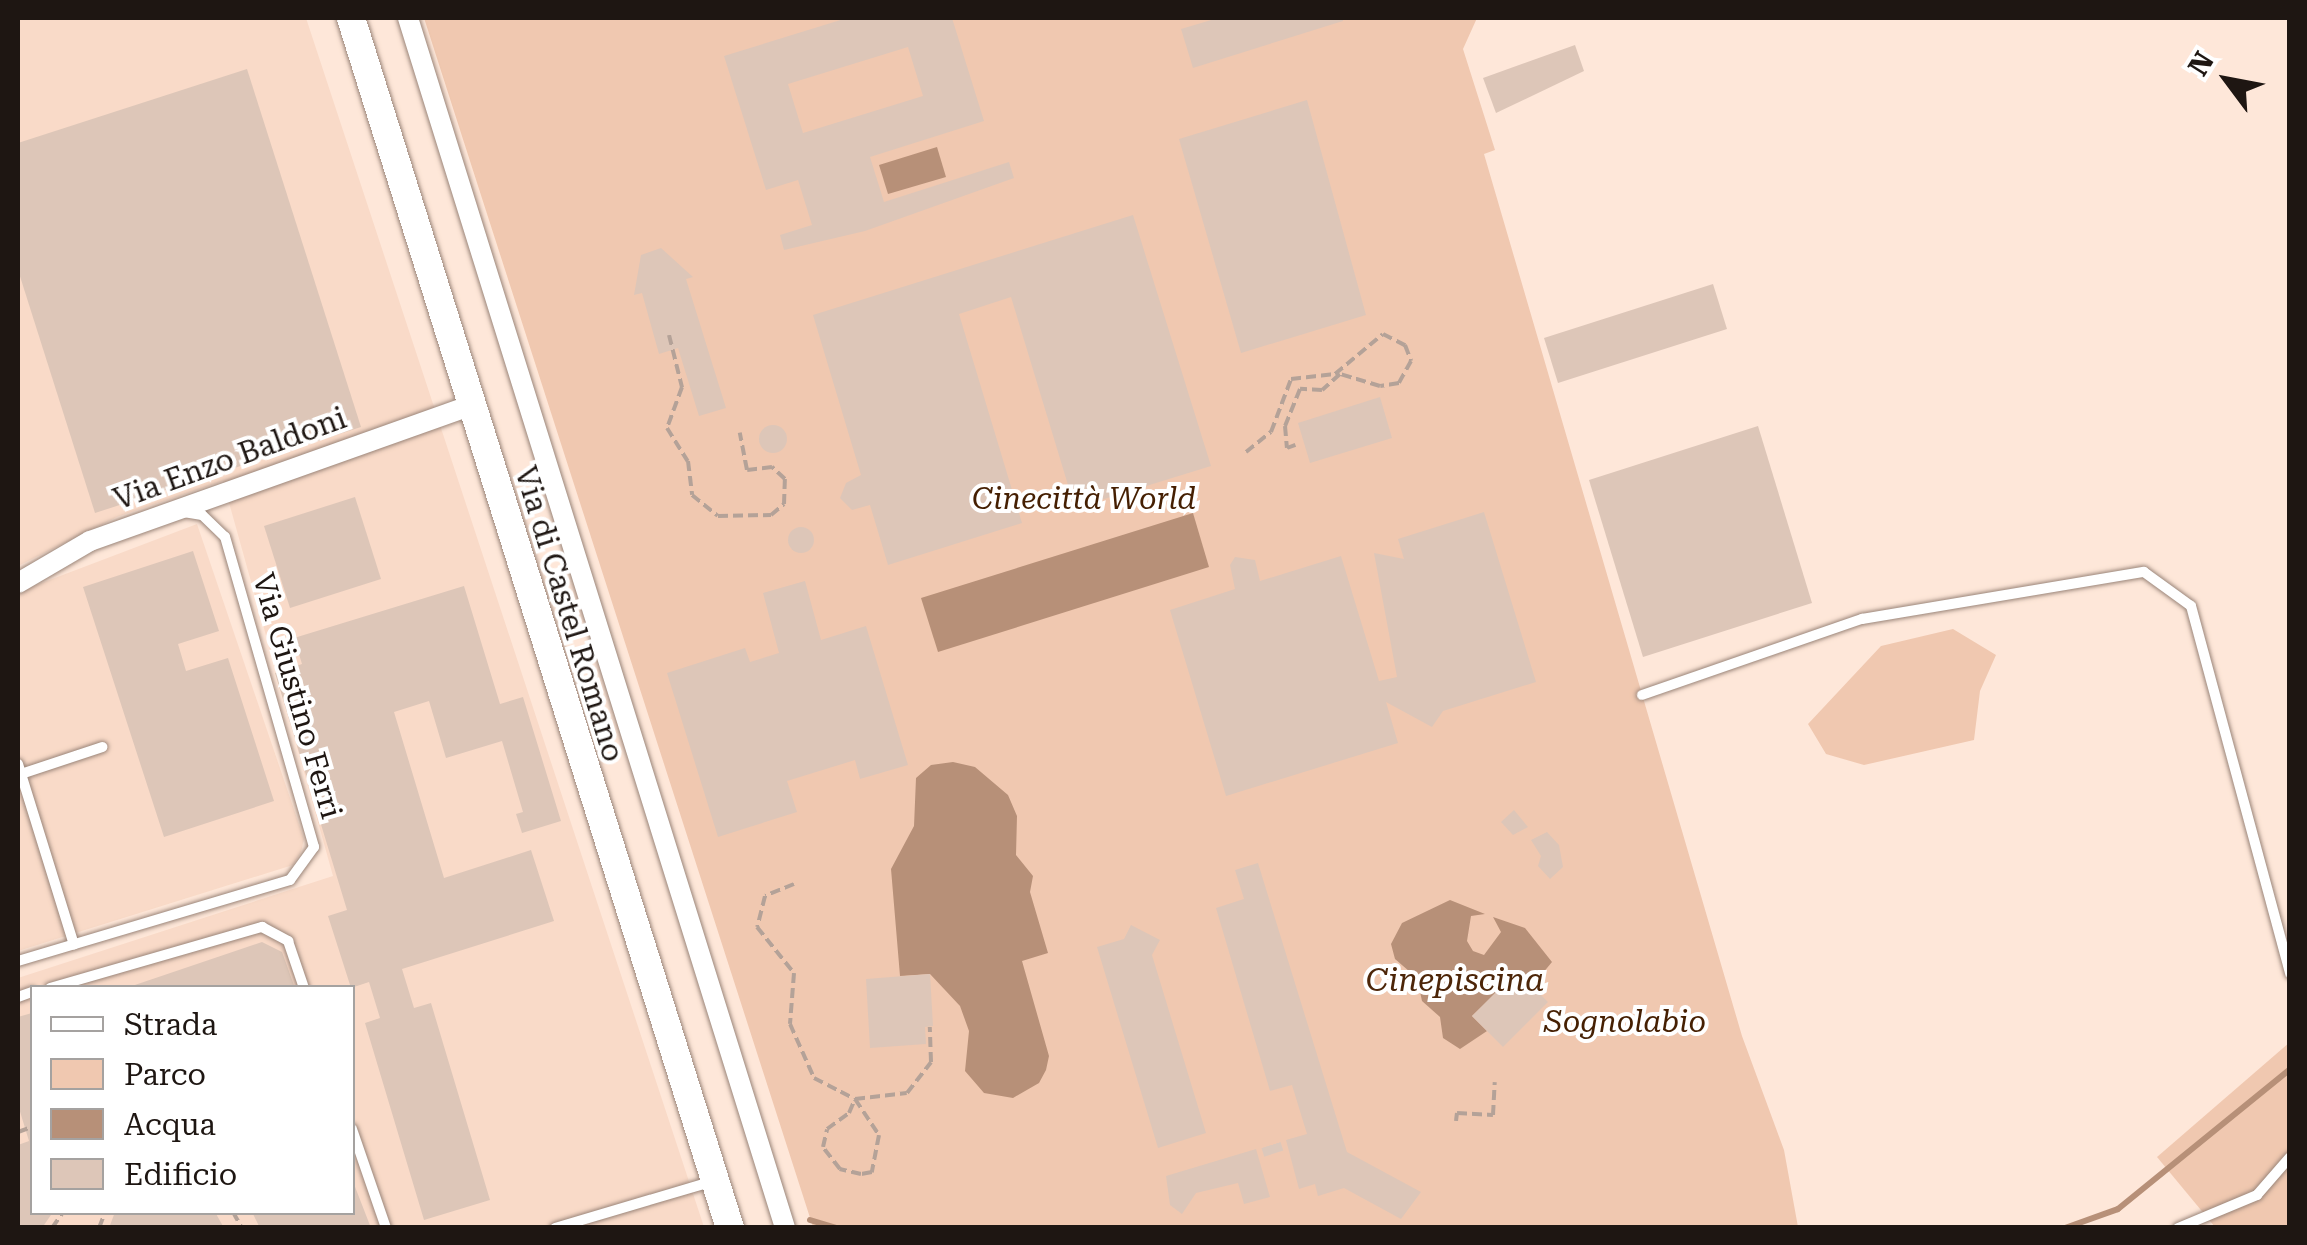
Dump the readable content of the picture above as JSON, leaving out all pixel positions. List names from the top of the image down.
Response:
{
  "streets": {
    "street": ["Via Enzo Baldoni", "Via di Castel Romano"],
    "lane": ["Via Giustino Ferri"]
  },
  "crossings": [
    ["Via Enzo Baldoni", "Via di Castel Romano"],
    ["Via Enzo Baldoni", "Via Giustino Ferri"]
  ],
  "water": ["Cinepiscina"],
  "parks": ["Cinecittà World", "Sognolabio"],
  "legend": [
    "Strada",
    "Parco",
    "Acqua",
    "Edificio"
  ],
  "north": "top left"
}
